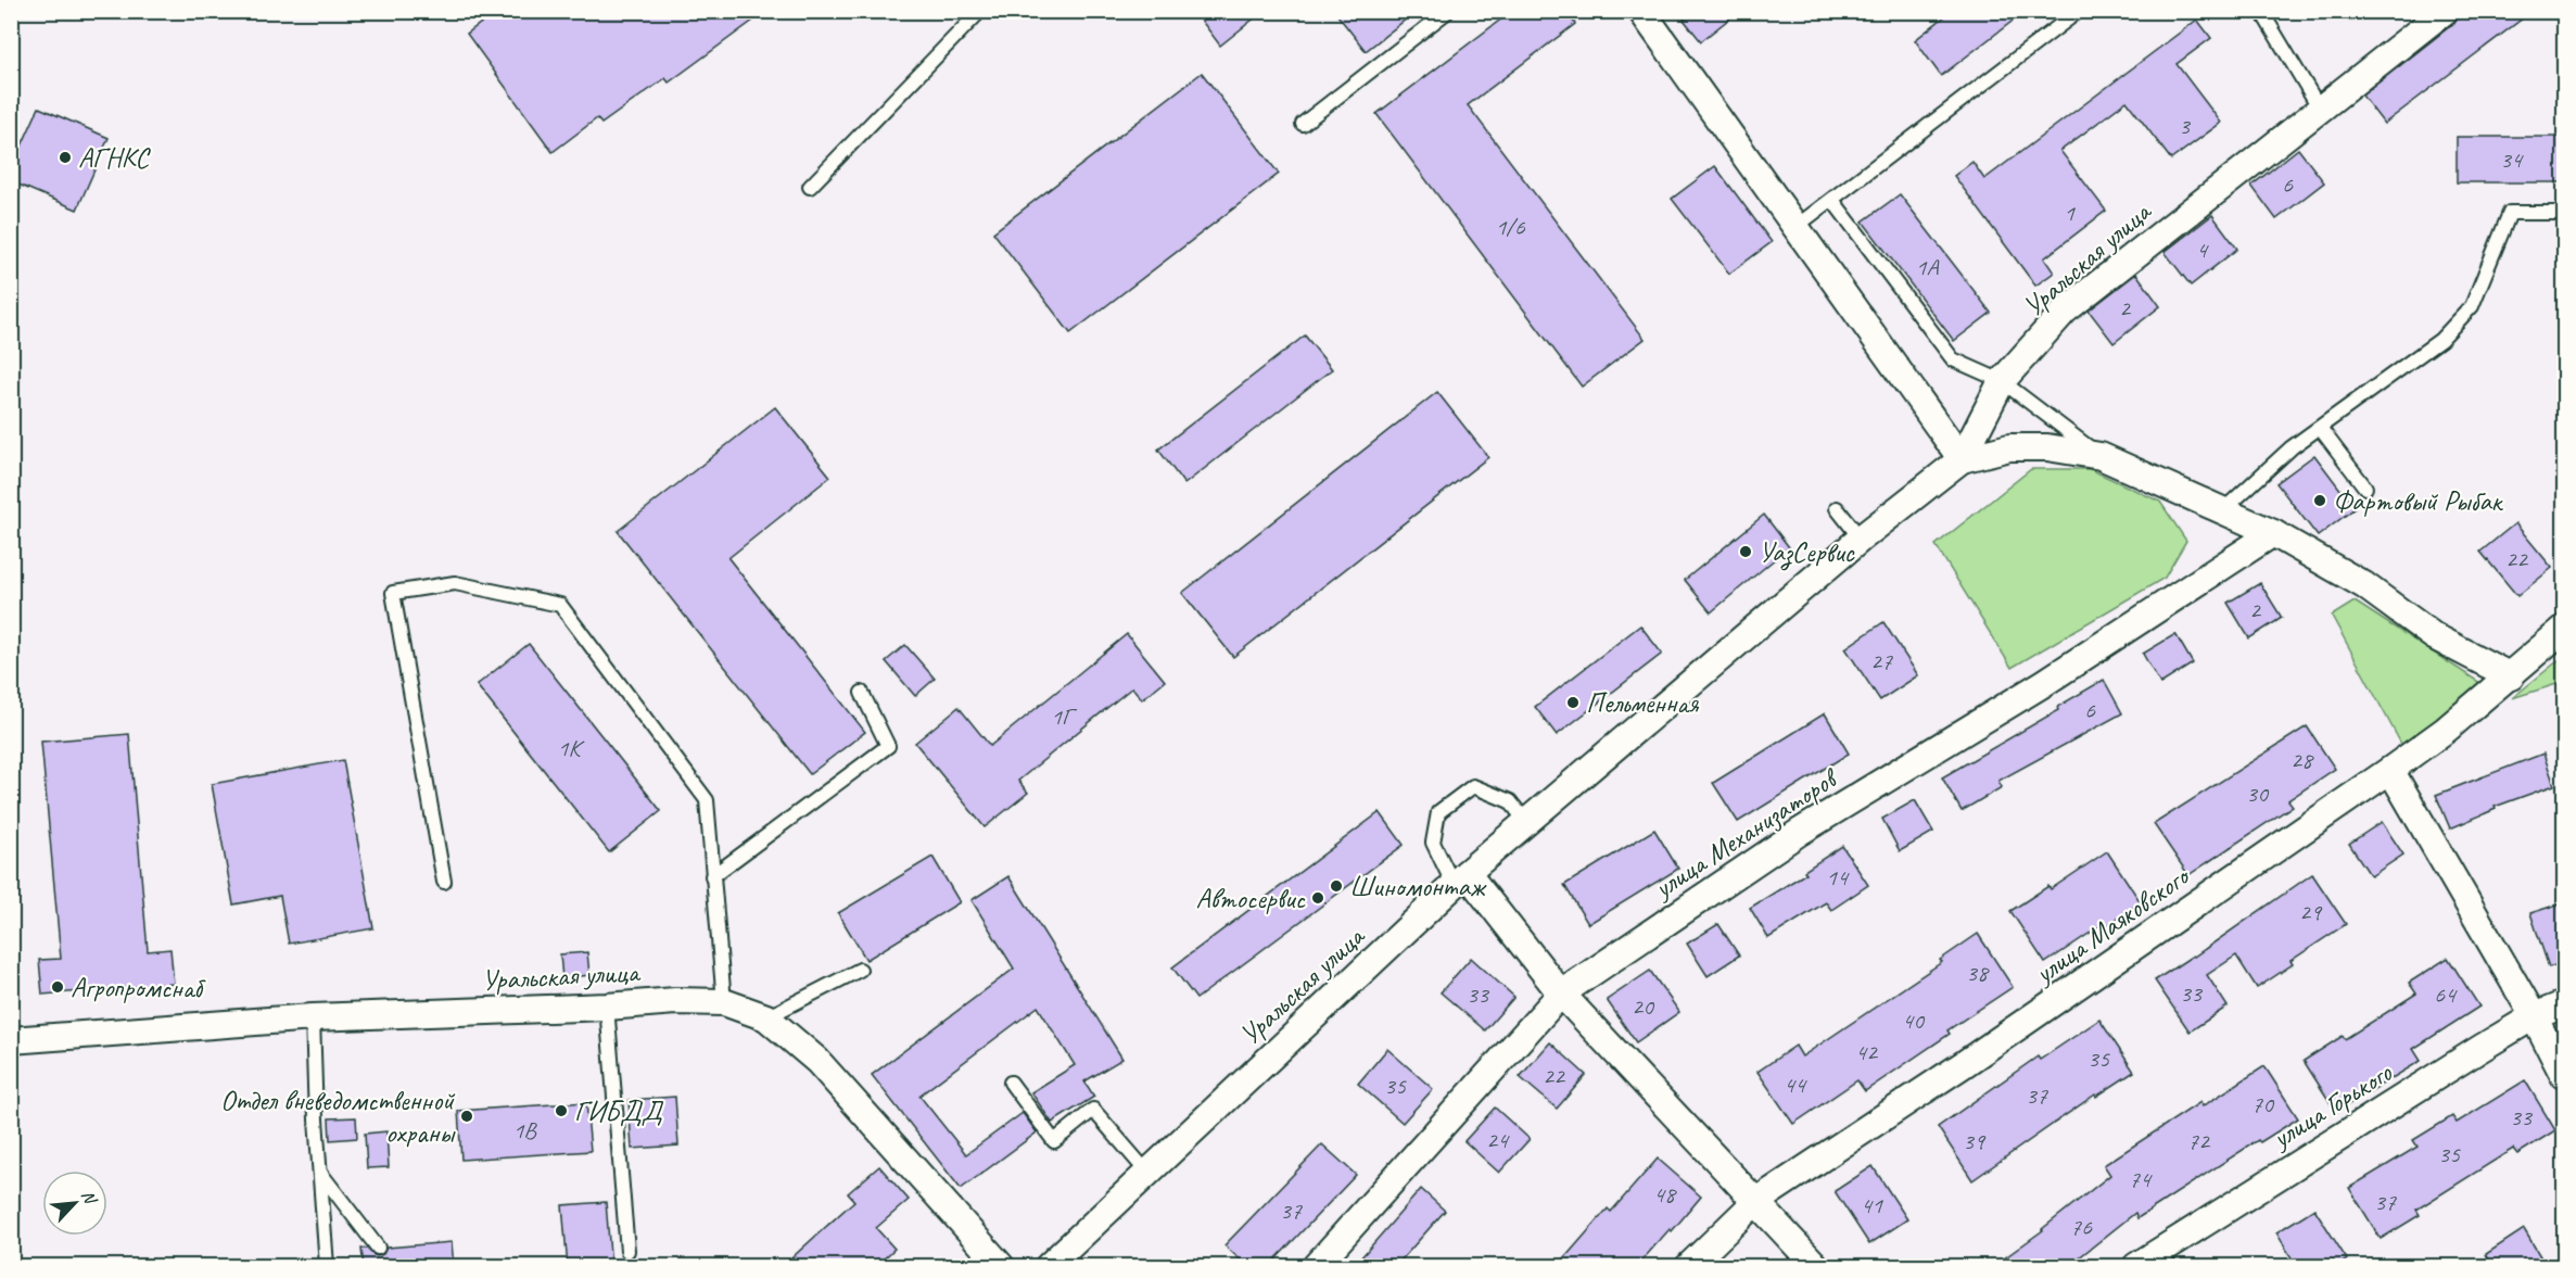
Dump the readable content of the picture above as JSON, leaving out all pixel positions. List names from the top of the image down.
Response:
{
  "streets": {
    "street": [
      "Уральская улица",
      "улица Механизаторов",
      "улица Маяковского",
      "улица Горького"
    ]
  },
  "places": [
    "АГНКС",
    "Фартовый Рыбак",
    "УазСервис",
    "Пельменная",
    "Шиномонтаж",
    "Автосервис",
    "Агропромснаб",
    "ГИБДД",
    "Отдел вневедомственной охраны"
  ],
  "house_numbers": [
    "3",
    "34",
    "6",
    "1",
    "1/6",
    "4",
    "1А",
    "2",
    "22",
    "2",
    "27",
    "6",
    "1Г",
    "1К",
    "28",
    "30",
    "14",
    "29",
    "38",
    "33",
    "33",
    "64",
    "20",
    "40",
    "42",
    "35",
    "22",
    "44",
    "35",
    "37",
    "70",
    "33",
    "1В",
    "24",
    "39",
    "72",
    "35",
    "74",
    "48",
    "37",
    "41",
    "37",
    "76"
  ],
  "north": "top right"
}
